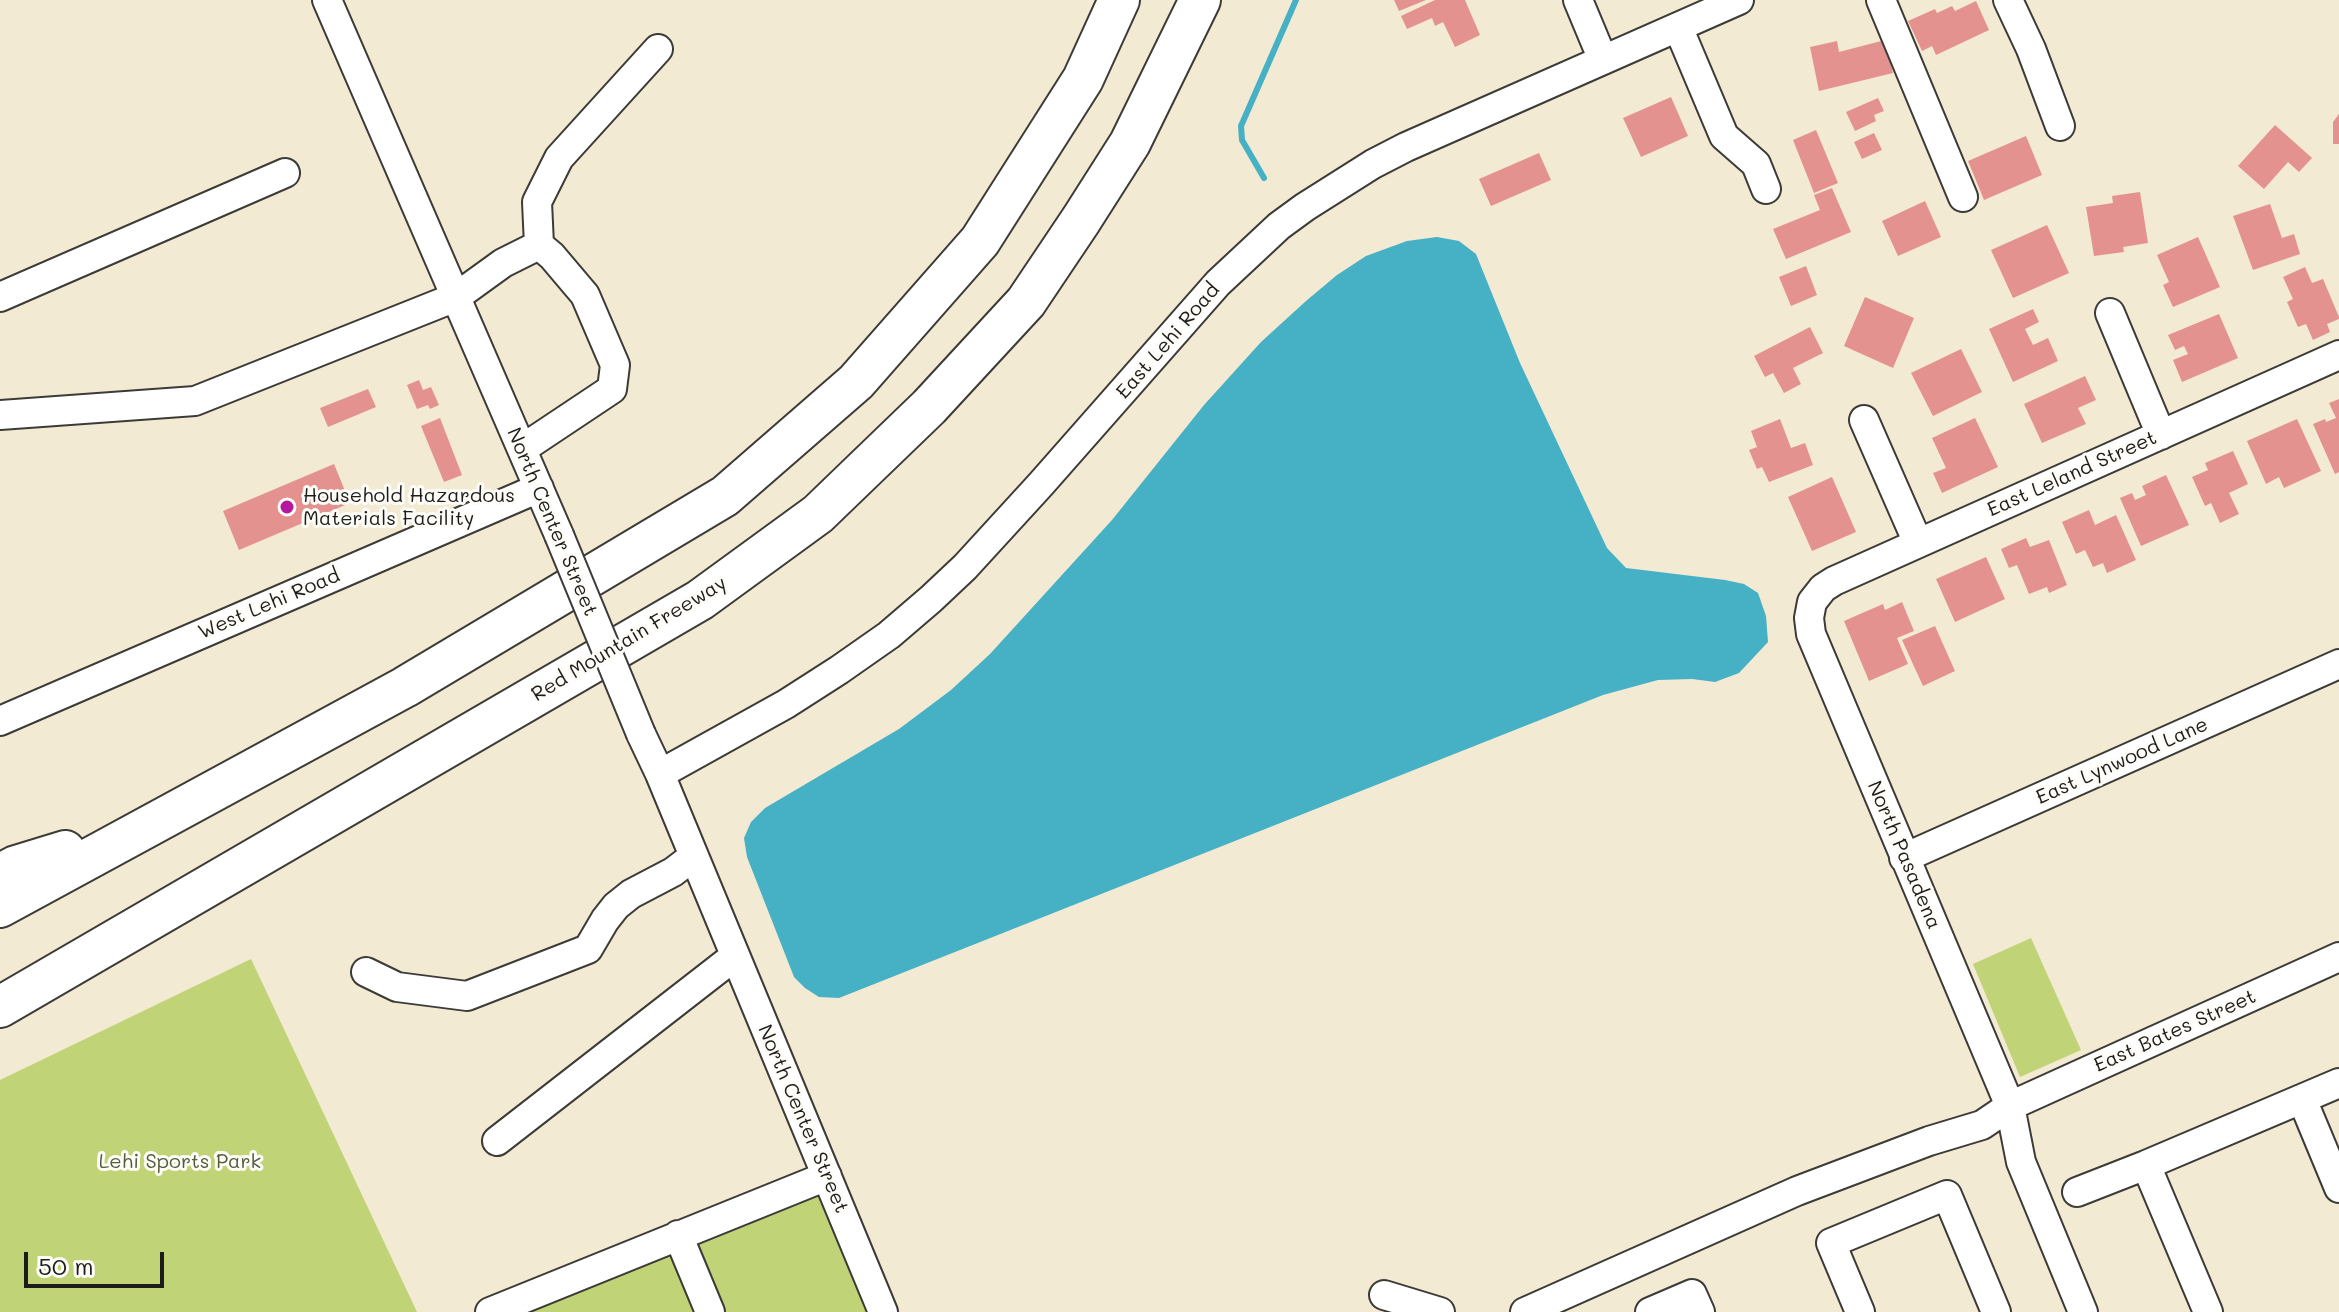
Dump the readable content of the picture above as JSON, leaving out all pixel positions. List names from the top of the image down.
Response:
{
  "streets": {
    "highway": ["Red Mountain Freeway"],
    "street": [
      "East Lehi Road",
      "East Leland Street",
      "North Center Street",
      "West Lehi Road",
      "East Lynwood Lane",
      "North Pasadena",
      "East Bates Street"
    ]
  },
  "crossings": [
    ["East Lehi Road", "North Center Street"],
    ["East Leland Street", "North Pasadena"],
    ["North Center Street", "West Lehi Road"],
    ["East Lynwood Lane", "North Pasadena"],
    ["North Pasadena", "East Bates Street"]
  ],
  "parks": ["Lehi Sports Park"],
  "places": ["Household Hazardous Materials Facility"],
  "scale_bar": "50 m"
}
